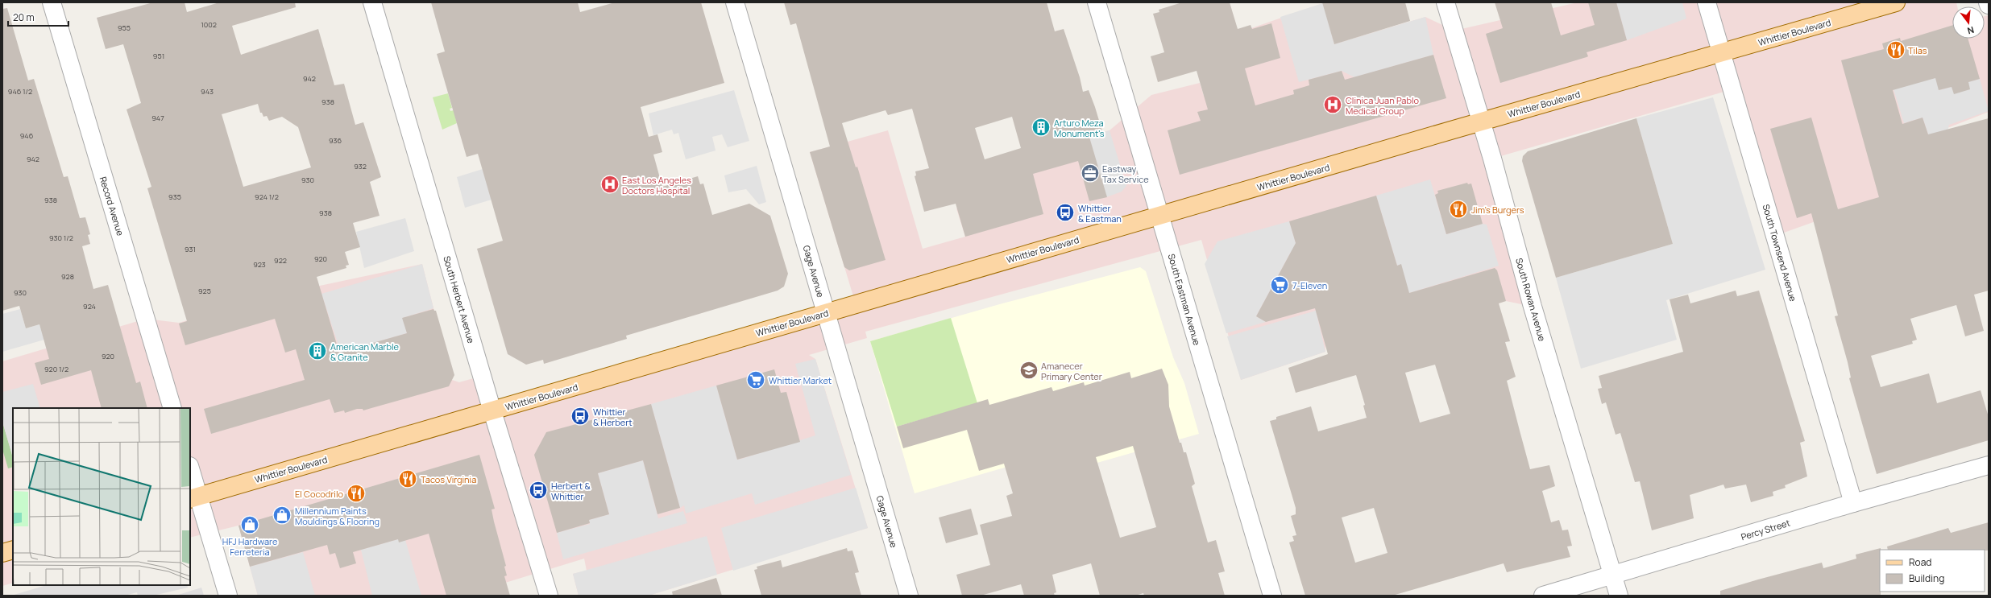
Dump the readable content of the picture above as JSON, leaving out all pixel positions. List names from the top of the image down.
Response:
{
  "streets": {
    "main road": ["Whittier Boulevard"],
    "street": [
      "Record Avenue",
      "South Townsend Avenue",
      "Gage Avenue",
      "South Herbert Avenue",
      "South Eastman Avenue",
      "South Rowan Avenue",
      "Percy Street"
    ]
  },
  "crossings": [
    ["Whittier Boulevard", "South Townsend Avenue"],
    ["Whittier Boulevard", "Gage Avenue"],
    ["Whittier Boulevard", "South Herbert Avenue"],
    ["Whittier Boulevard", "South Eastman Avenue"],
    ["Whittier Boulevard", "South Rowan Avenue"],
    ["South Townsend Avenue", "Percy Street"],
    ["South Rowan Avenue", "Percy Street"]
  ],
  "places": {
    "restaurant": [
      "Tilas",
      "Jim's Burgers",
      "Tacos Virginia",
      "El Cocodrilo"
    ],
    "hospital": ["Clinica Juan Pablo Medical Group", "East Los Angeles Doctors Hospital"],
    "building": ["Arturo Meza Monument's", "American Marble & Granite"],
    "office": ["Eastway Tax Service"],
    "bus stop": ["Whittier & Eastman", "Whittier & Herbert", "Herbert & Whittier"],
    "supermarket": ["7-Eleven", "Whittier Market"],
    "school or university": ["Amanecer Primary Center"],
    "shop": ["Millennium Paints Mouldings & Flooring", "HFJ Hardware Ferreteria"]
  },
  "house_numbers": [
    "1002",
    "955",
    "951",
    "942",
    "946 1/2",
    "943",
    "938",
    "947",
    "946",
    "936",
    "942",
    "932",
    "930",
    "935",
    "924 1/2",
    "938",
    "938",
    "930 1/2",
    "931",
    "920",
    "922",
    "923",
    "928",
    "925",
    "930",
    "924",
    "920",
    "920 1/2"
  ],
  "legend": ["Road", "Building"],
  "scale_bar": "20 m",
  "north": "bottom"
}
